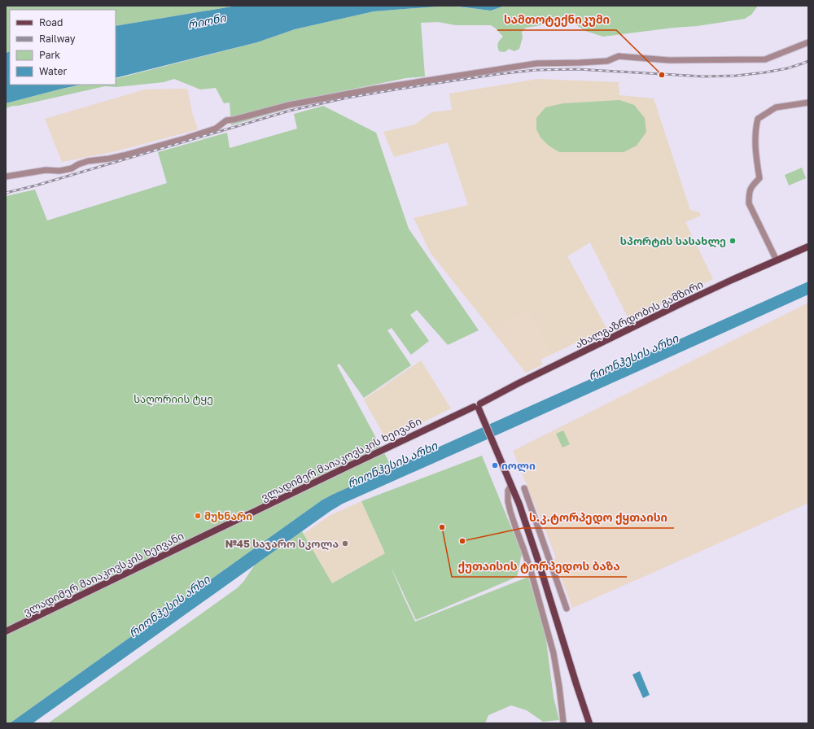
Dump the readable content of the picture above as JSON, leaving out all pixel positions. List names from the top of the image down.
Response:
{
  "streets": {
    "main road": ["ახალგაზრდობის გამზირი", "ვლადიმერ მაიაკოვსკის ხეივანი"]
  },
  "crossings": [
    ["ახალგაზრდობის გამზირი", "ვლადიმერ მაიაკოვსკის ხეივანი"]
  ],
  "water": ["რიონი", "რიონჰესის არხი"],
  "parks": ["საღორიის ტყე"],
  "places": [
    "სამთოტექნიკუმი",
    "სპორტის სასახლე",
    "იოლი",
    "მუხნარი",
    "ქუთაისის ტორპედოს ბაზა",
    "ს.კ.ტორპედო ქყთაისი",
    "№45 საჯარო სკოლა"
  ],
  "legend": [
    "Road",
    "Railway",
    "Park",
    "Water"
  ]
}
